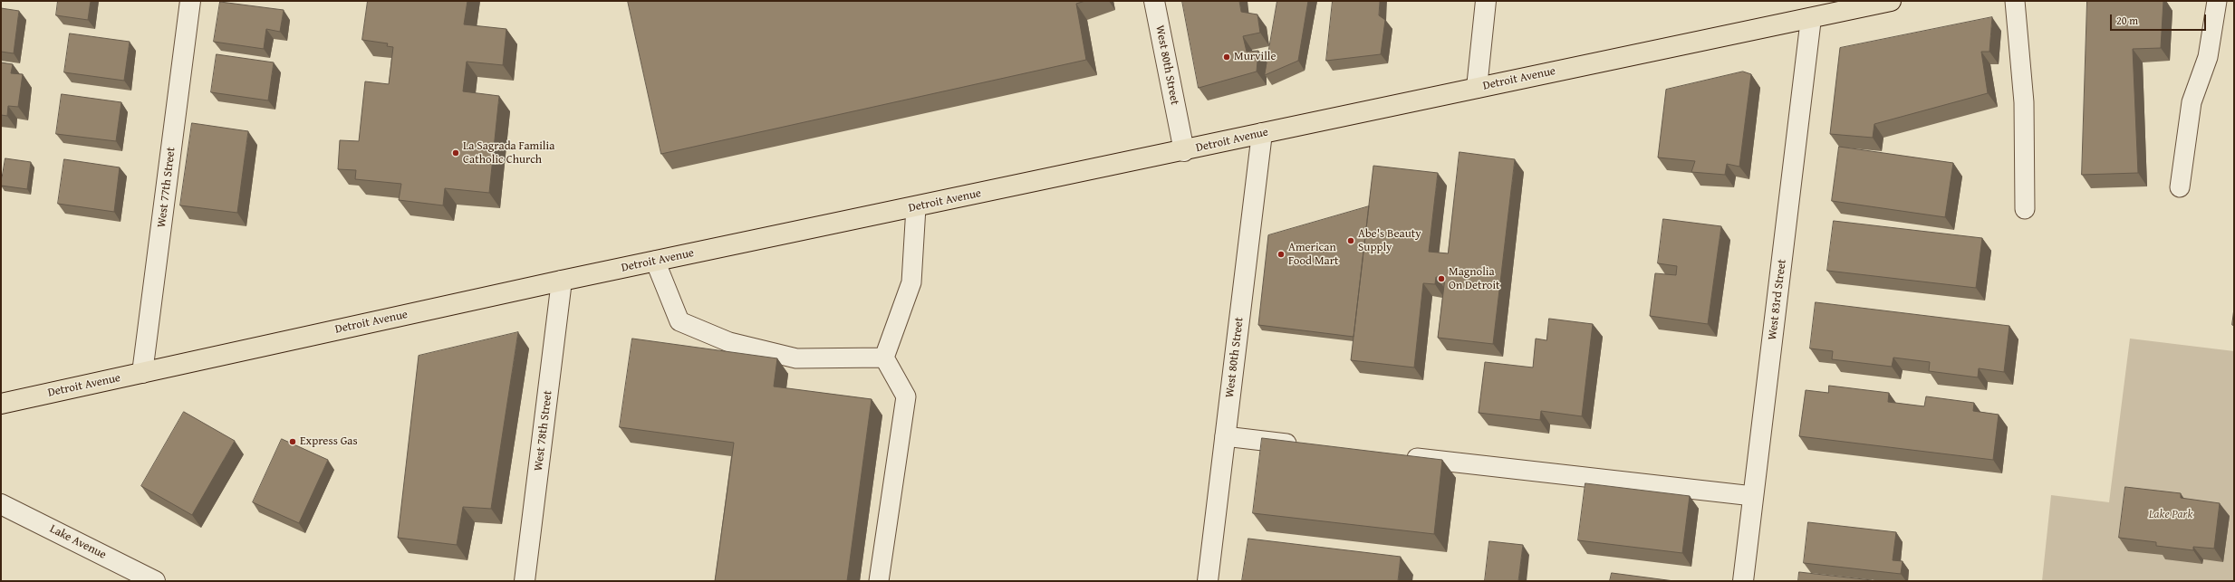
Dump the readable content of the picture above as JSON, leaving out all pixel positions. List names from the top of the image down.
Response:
{
  "streets": {
    "main road": ["Detroit Avenue"],
    "street": [
      "West 80th Street",
      "West 77th Street",
      "West 83rd Street",
      "West 78th Street",
      "Lake Avenue"
    ]
  },
  "crossings": [
    ["West 80th Street", "Detroit Avenue"],
    ["Detroit Avenue", "West 77th Street"],
    ["Detroit Avenue", "West 83rd Street"],
    ["Detroit Avenue", "West 78th Street"]
  ],
  "parks": ["Lake Park"],
  "places": [
    "Murville",
    "La Sagrada Familia Catholic Church",
    "Abe's Beauty Supply",
    "American Food Mart",
    "Magnolia On Detroit",
    "Express Gas"
  ],
  "scale_bar": "20 m"
}
